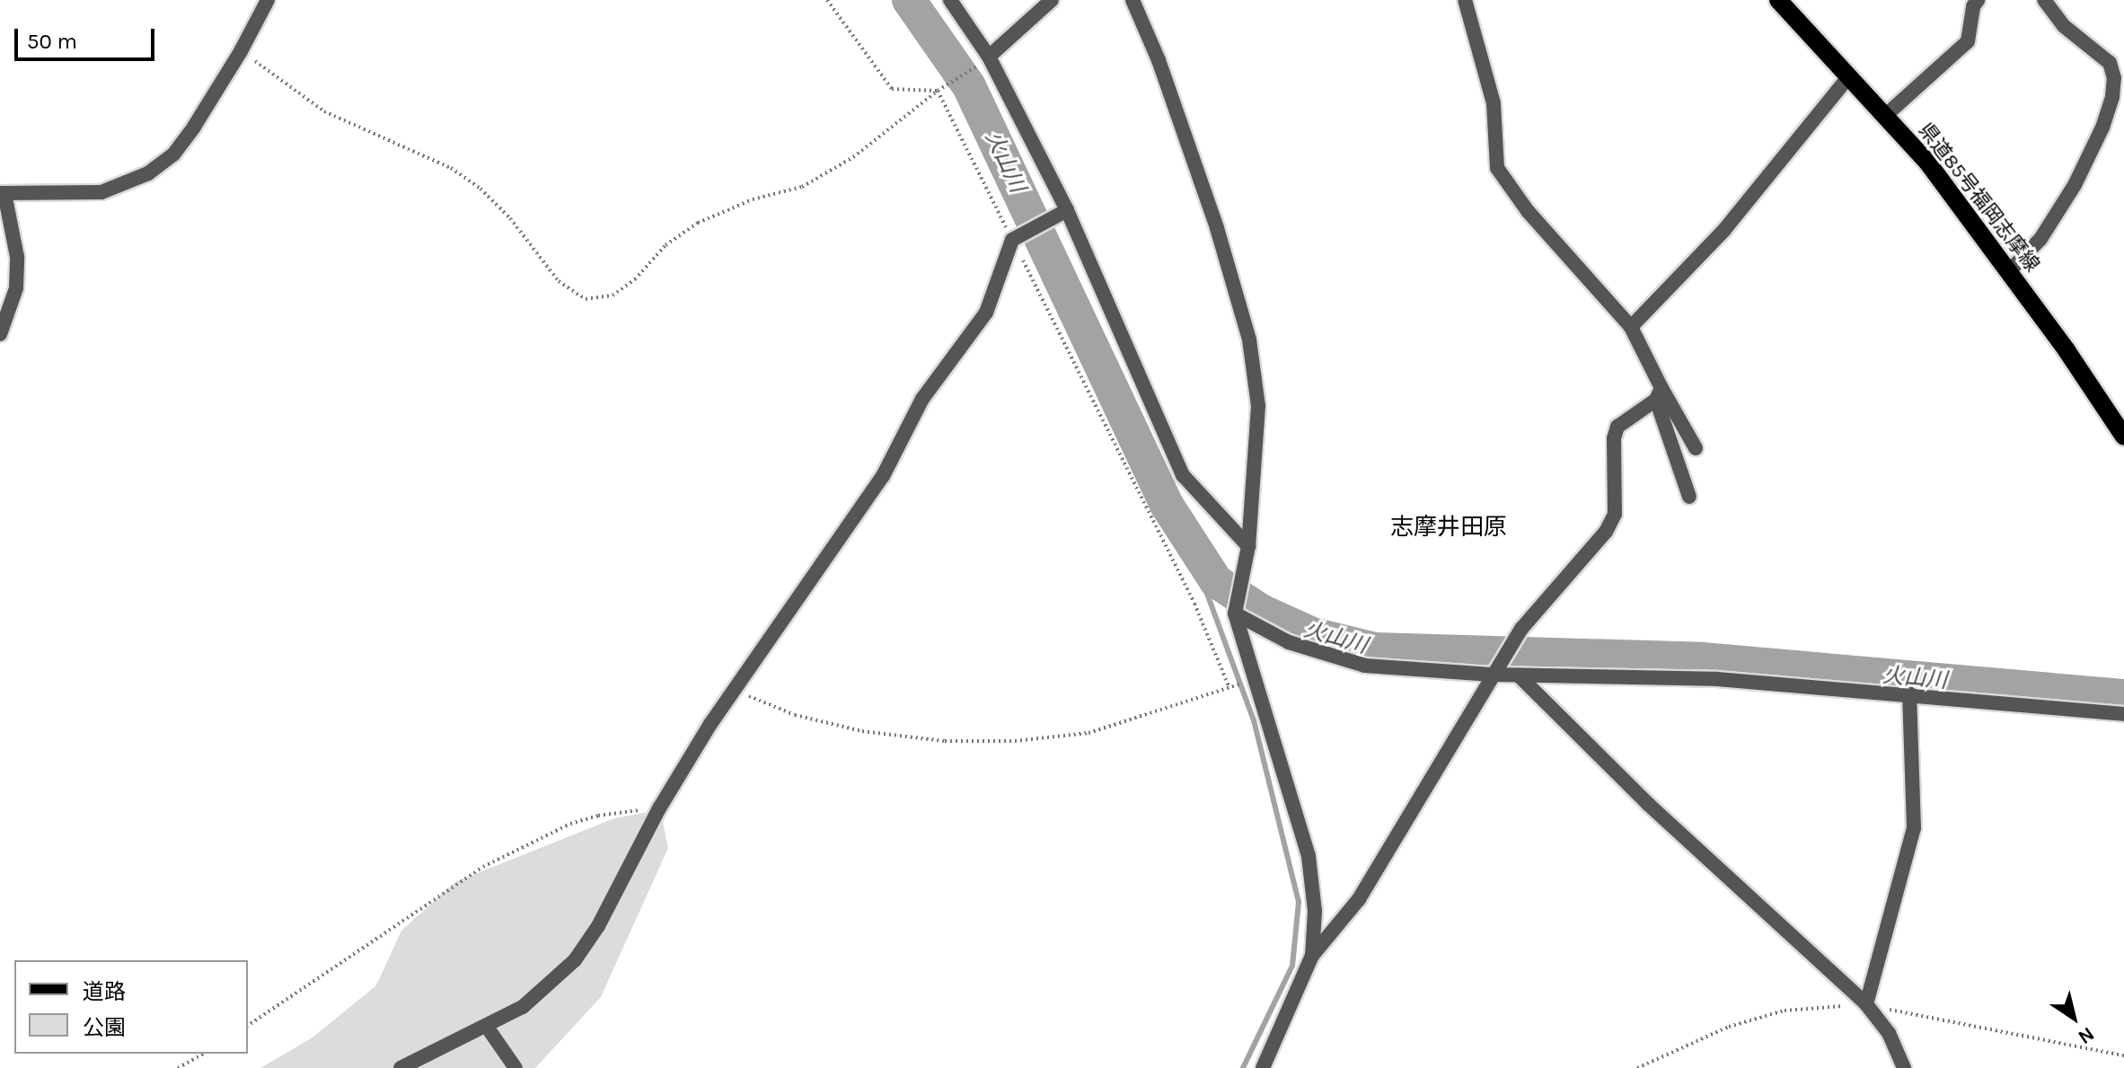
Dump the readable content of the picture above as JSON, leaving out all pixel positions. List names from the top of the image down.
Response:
{
  "streets": {
    "main road": ["県道85号福岡志摩線"]
  },
  "districts": ["志摩井田原"],
  "water": ["火山川"],
  "legend": ["道路", "公園"],
  "scale_bar": "50 m",
  "north": "bottom right"
}
